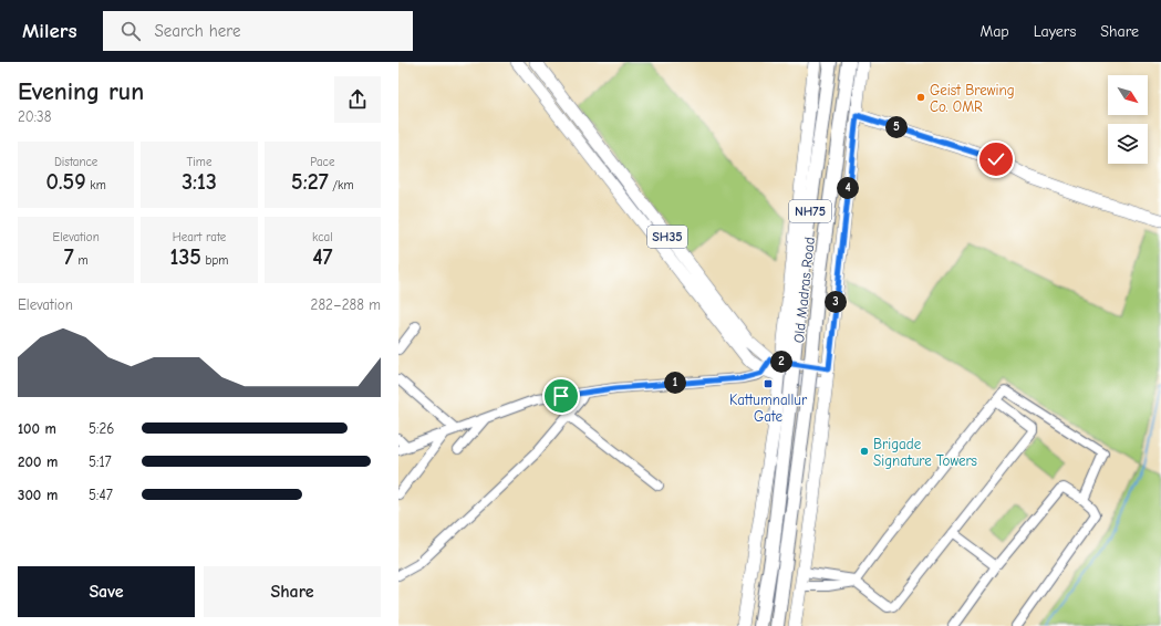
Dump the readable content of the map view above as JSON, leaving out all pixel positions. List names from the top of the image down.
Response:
{
  "streets": {
    "highway": ["NH75", "Old Madras Road"],
    "main road": ["SH35"]
  },
  "crossings": [
    ["NH75", "SH35"],
    ["NH75", "Old Madras Road"],
    ["SH35", "Old Madras Road"]
  ],
  "places": {
    "other": ["Geist Brewing Co. OMR", "Brigade Signature Towers"],
    "transit": ["Kattumnallur Gate"]
  },
  "north": "bottom right",
  "page": {
    "header": "Milers",
    "search": "Search here",
    "nav": ["Map", "Layers", "Share"],
    "heading": ["Evening run", "20:38"],
    "pins": [
      "5",
      "4",
      "3",
      "2",
      "1"
    ],
    "stats": [
      ["Distance", "0.59 km"],
      ["Time", "3:13"],
      ["Pace", "5:27 /km"],
      ["Elevation", "7 m"],
      ["Heart rate", "135 bpm"],
      ["kcal", "47"]
    ],
    "chart": ["Elevation", "282–288 m"],
    "list": [
      {
        "name": "100 m",
        "note": "5:26"
      },
      {
        "name": "200 m",
        "note": "5:17"
      },
      {
        "name": "300 m",
        "note": "5:47"
      }
    ],
    "buttons": ["Save", "Share"]
  }
}
